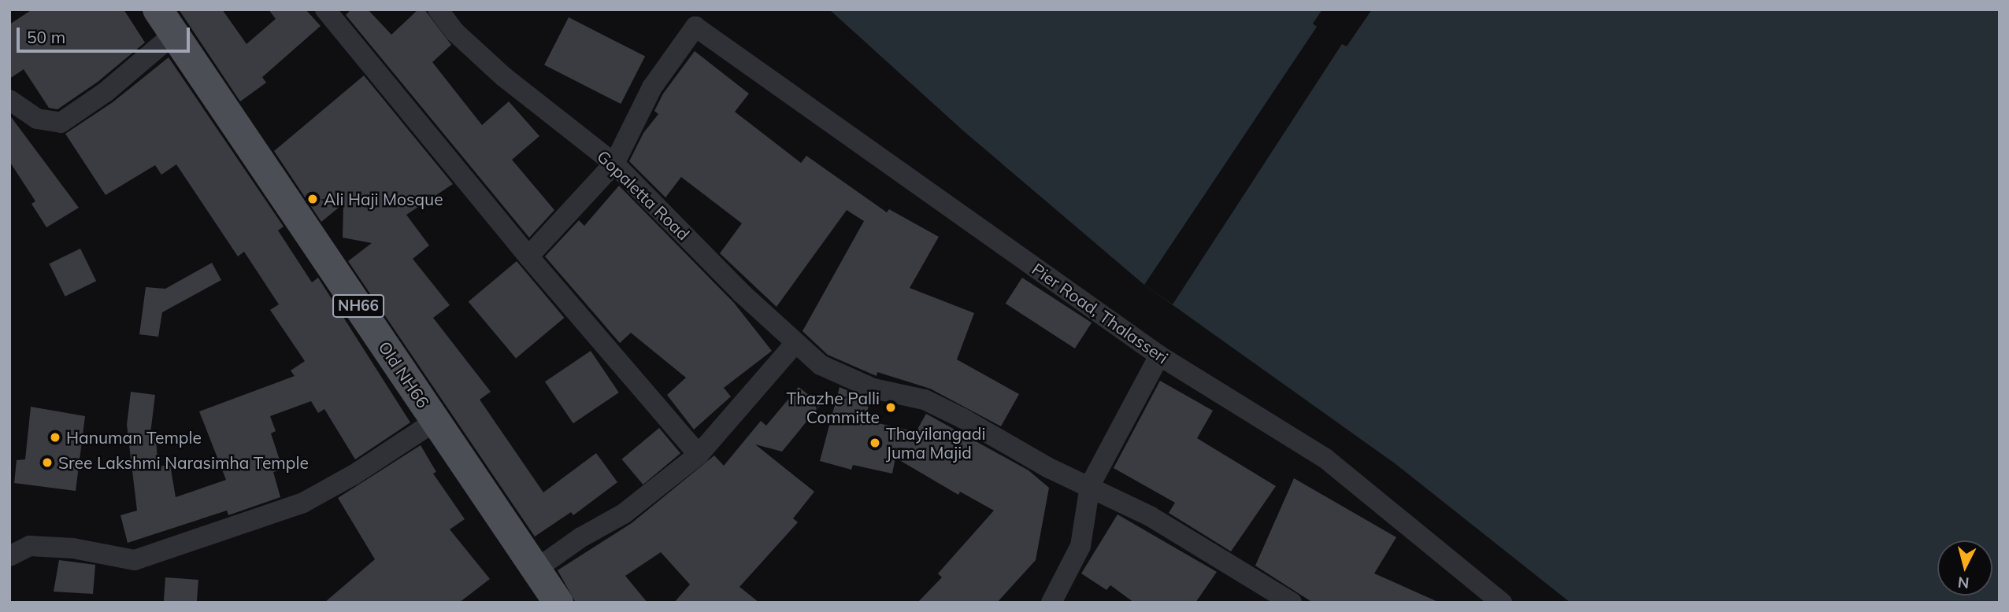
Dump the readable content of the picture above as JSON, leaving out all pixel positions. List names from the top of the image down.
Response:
{
  "streets": {
    "main road": ["NH66", "Old NH66"],
    "street": ["Gopaletta Road", "Pier Road, Thalasseri"]
  },
  "crossings": [
    ["Gopaletta Road", "Pier Road, Thalasseri"]
  ],
  "places": [
    "Ali Haji Mosque",
    "Thazhe Palli Committe",
    "Hanuman Temple",
    "Thayilangadi Juma Majid",
    "Sree Lakshmi Narasimha Temple"
  ],
  "scale_bar": "50 m",
  "north": "bottom"
}
